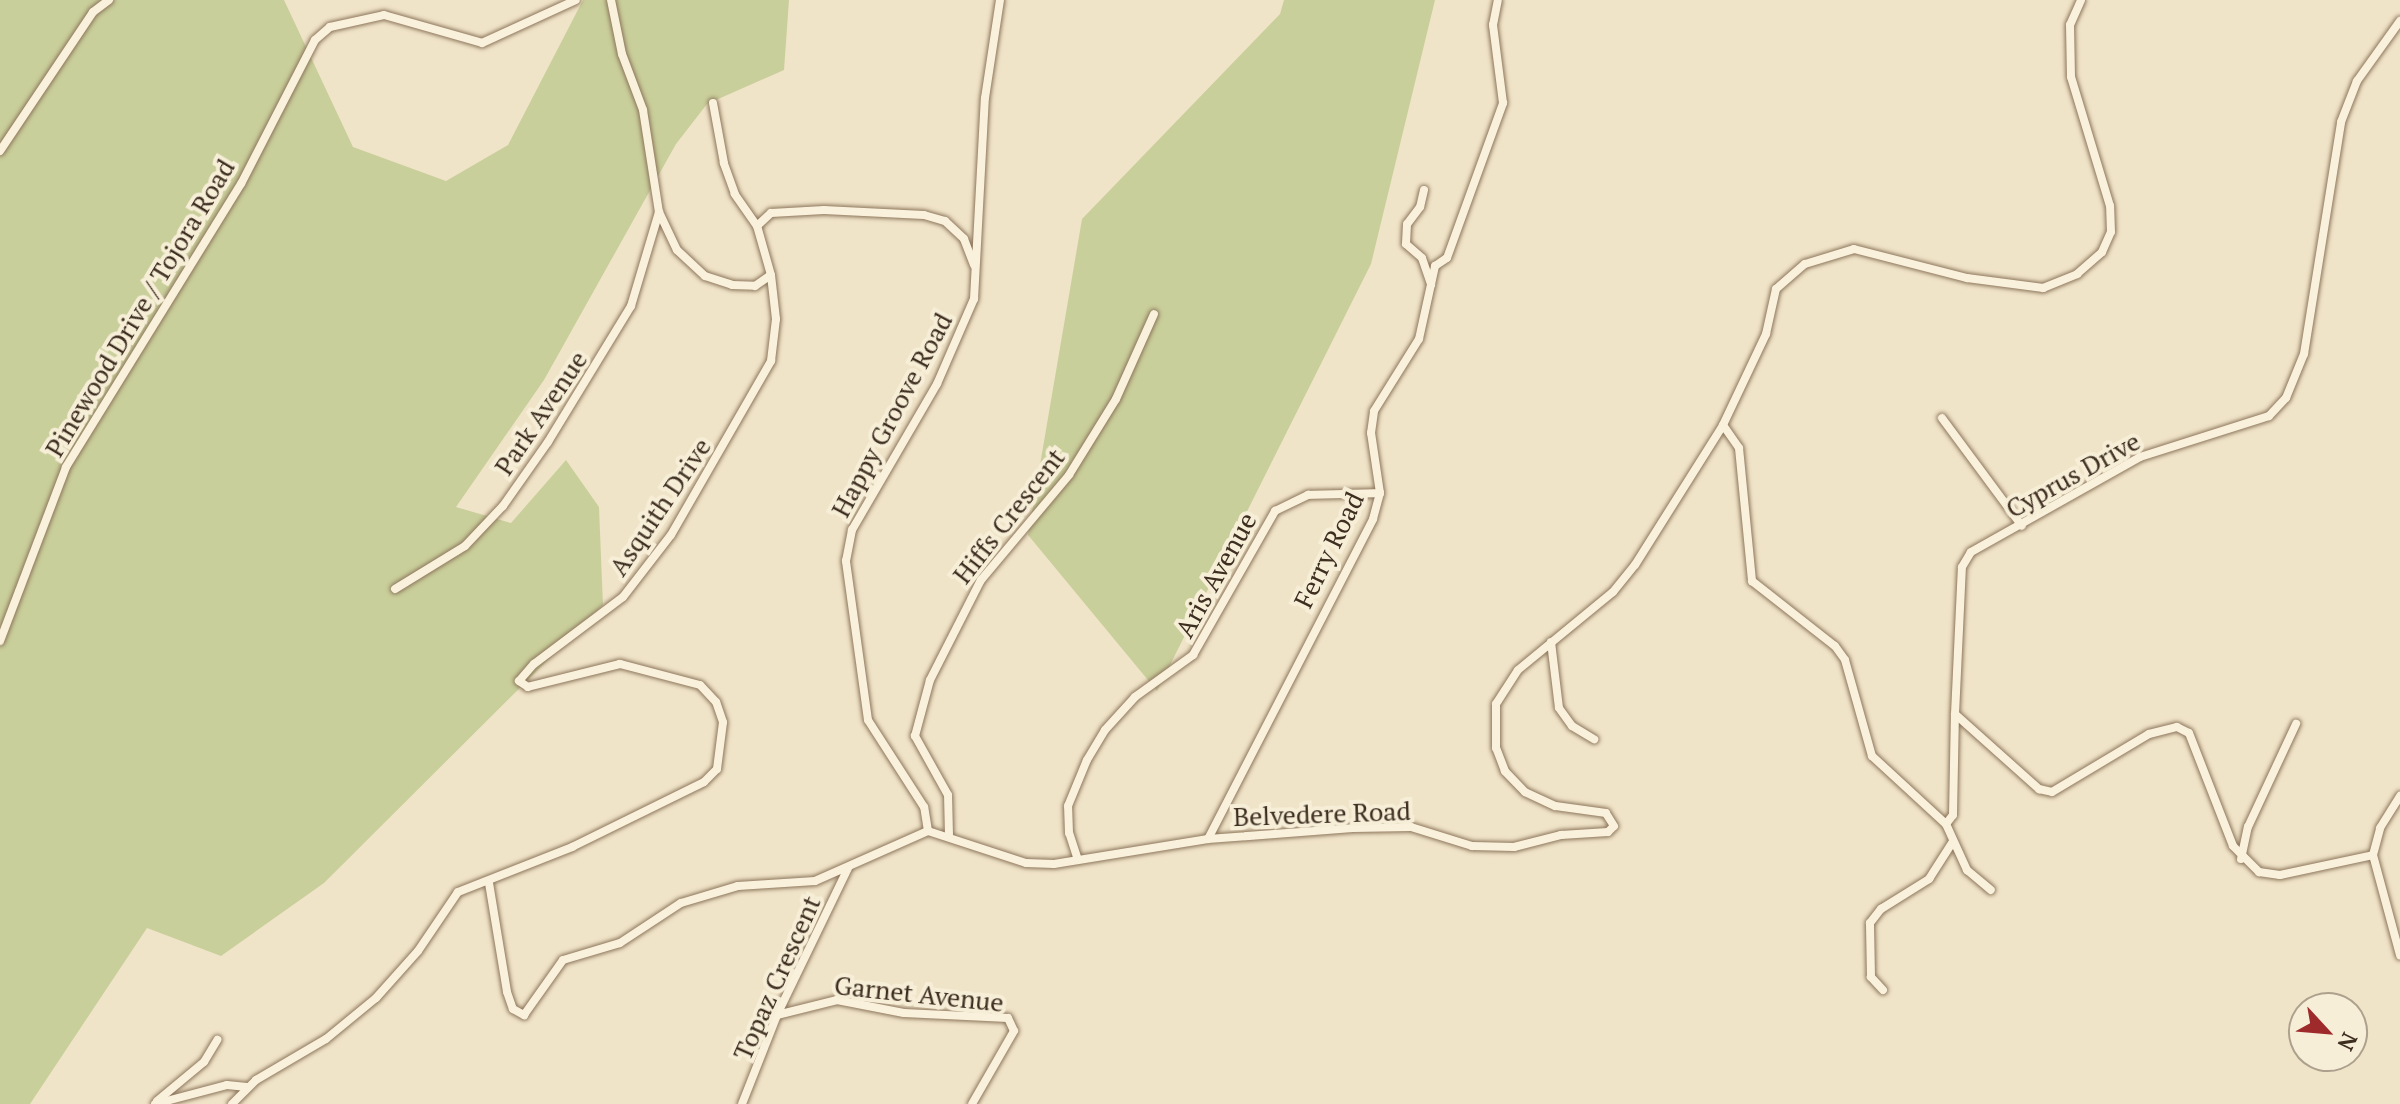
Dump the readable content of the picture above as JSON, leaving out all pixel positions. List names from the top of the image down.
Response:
{
  "streets": {
    "street": [
      "Pinewood Drive / Tojora Road",
      "Park Avenue",
      "Happy Groove Road",
      "Cyprus Drive",
      "Asquith Drive",
      "Hiffs Crescent",
      "Ferry Road",
      "Aris Avenue",
      "Belvedere Road",
      "Topaz Crescent",
      "Garnet Avenue"
    ]
  },
  "crossings": [
    ["Happy Groove Road", "Belvedere Road"],
    ["Hiffs Crescent", "Belvedere Road"],
    ["Ferry Road", "Aris Avenue"],
    ["Ferry Road", "Belvedere Road"],
    ["Aris Avenue", "Belvedere Road"],
    ["Topaz Crescent", "Garnet Avenue"]
  ],
  "north": "bottom right"
}
